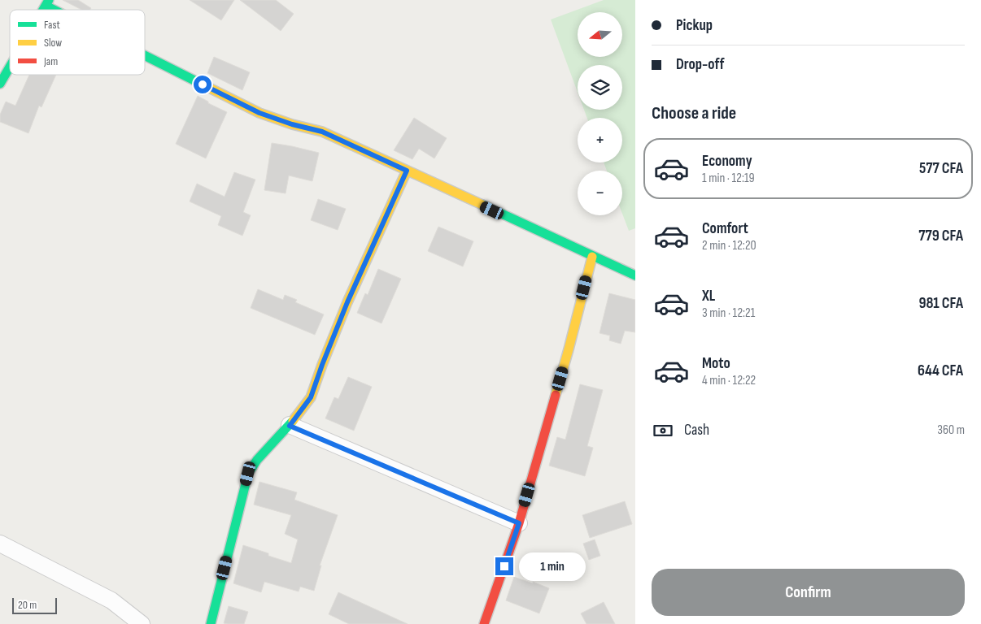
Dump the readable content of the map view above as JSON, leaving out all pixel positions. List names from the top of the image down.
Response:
{
  "legend": ["Fast", "Slow", "Jam"],
  "scale_bar": "20 m",
  "north": "left",
  "page": {
    "banner": ["Pickup", "Drop-off"],
    "map_buttons": ["+", "−"],
    "heading": "Choose a ride",
    "list": [
      {
        "name": "Economy",
        "note": "1 min · 12:19",
        "value": "577 CFA"
      },
      {
        "name": "Comfort",
        "note": "2 min · 12:20",
        "value": "779 CFA"
      },
      {
        "name": "XL",
        "note": "3 min · 12:21",
        "value": "981 CFA"
      },
      {
        "name": "Moto",
        "note": "4 min · 12:22",
        "value": "644 CFA"
      }
    ],
    "pay": ["Cash", "360 m"],
    "bubble": "1 min",
    "buttons": "Confirm",
    "scale": "20 m"
  }
}
